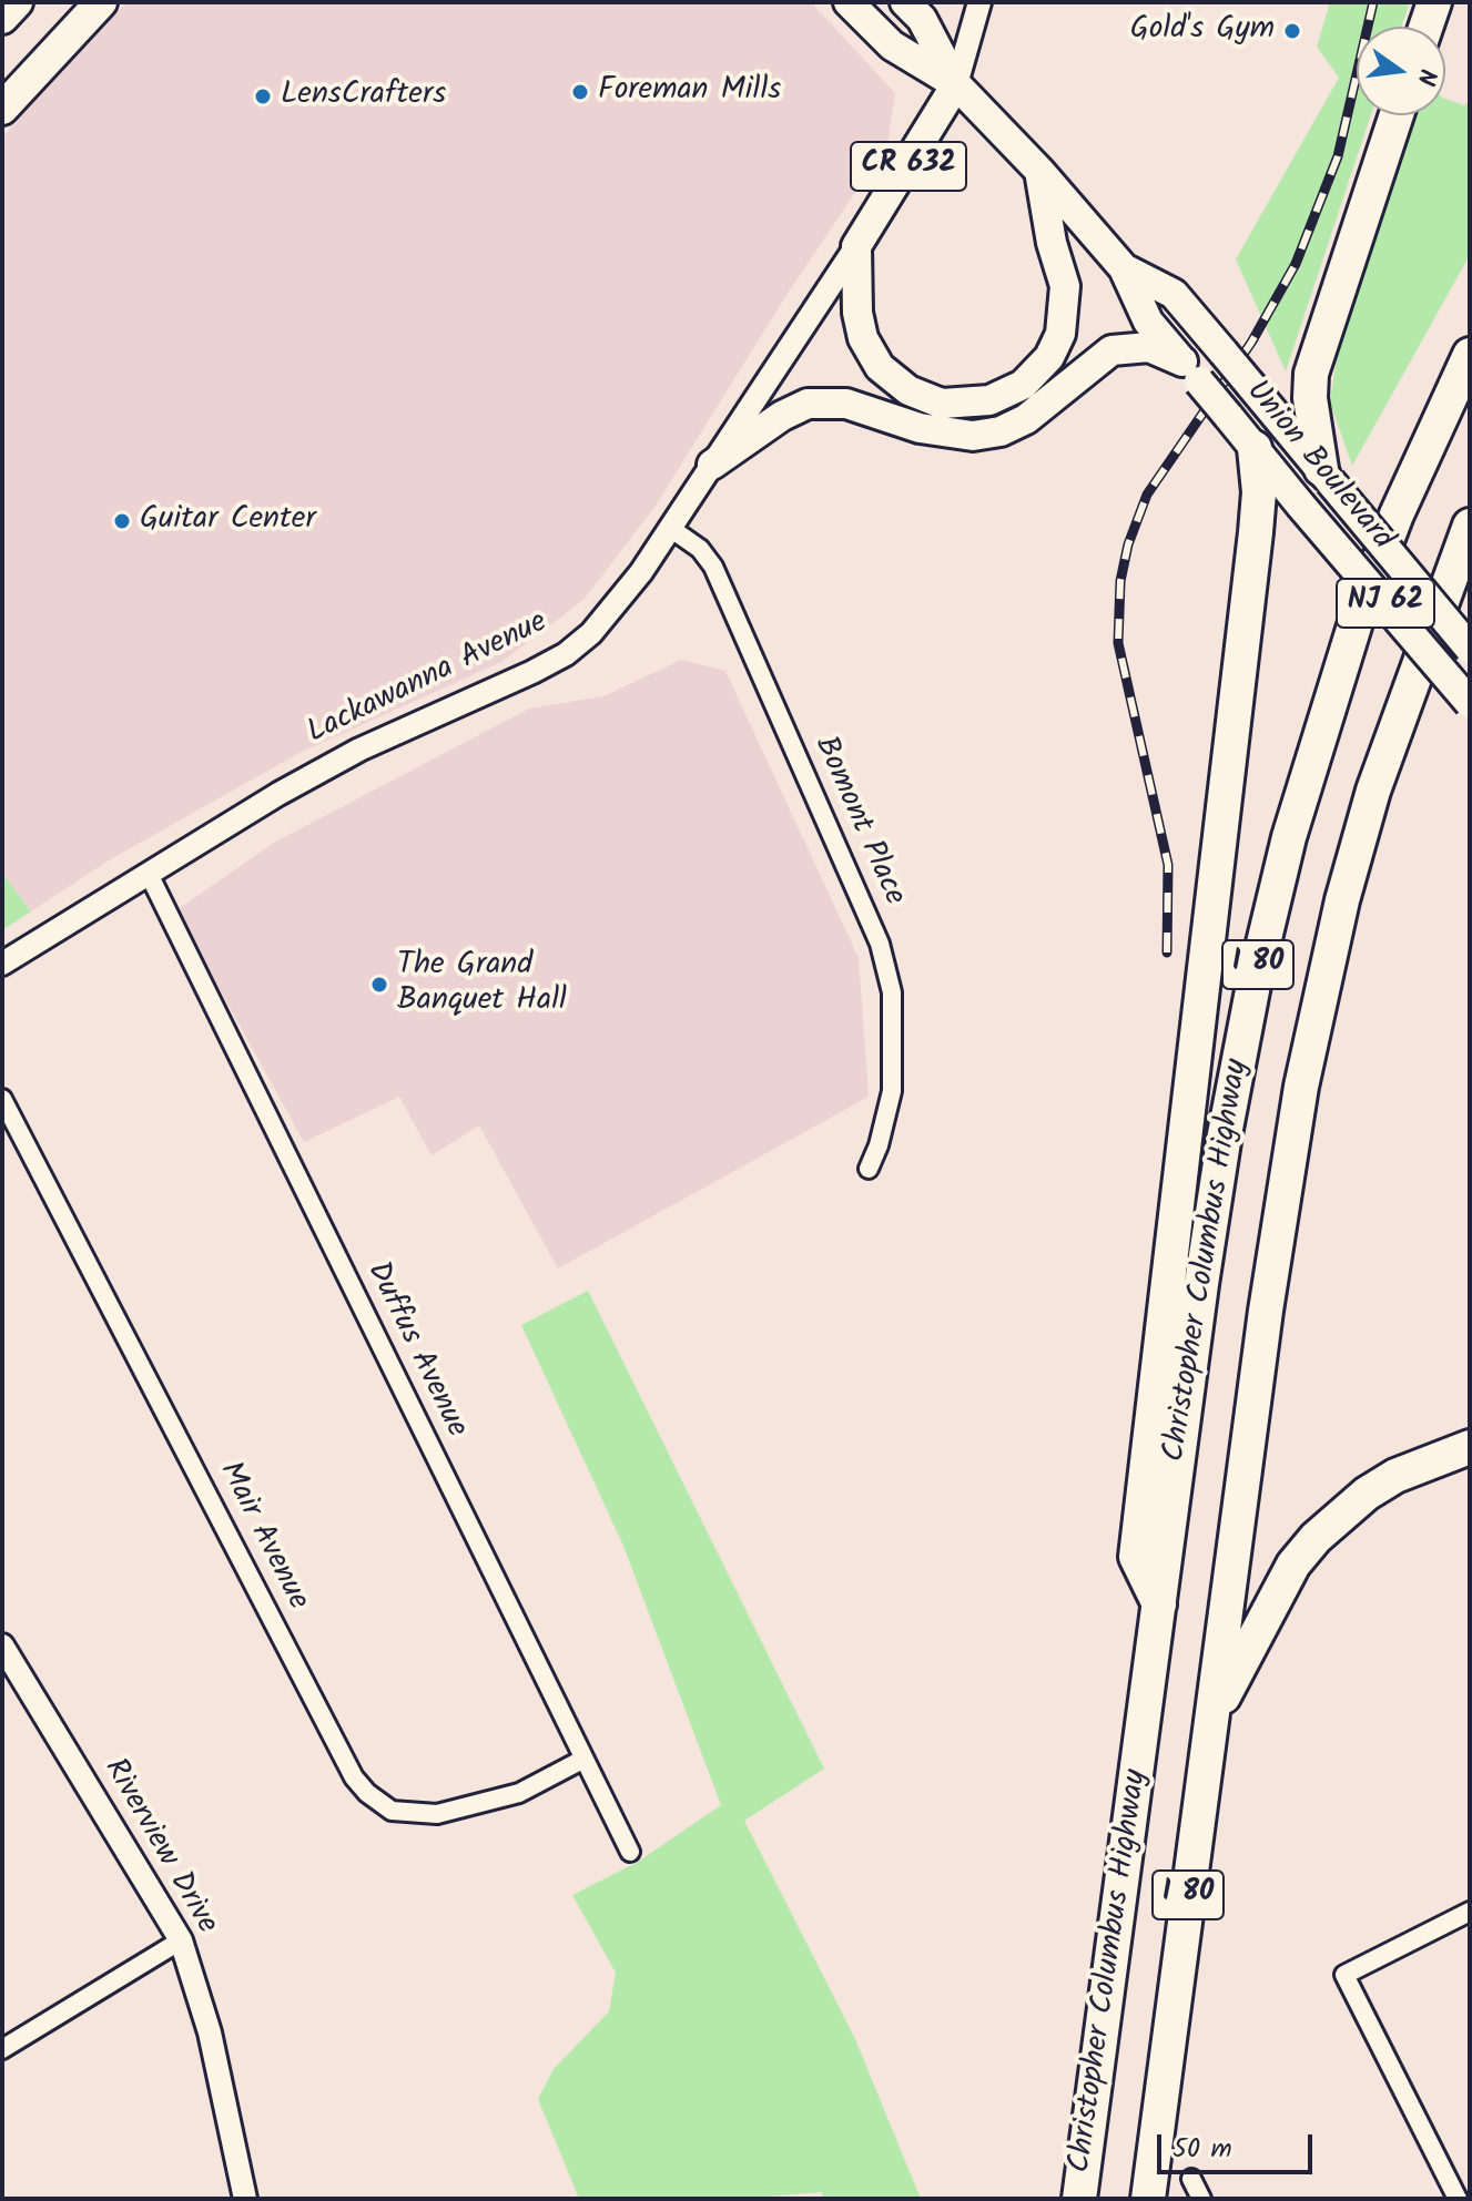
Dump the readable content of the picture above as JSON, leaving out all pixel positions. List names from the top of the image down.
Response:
{
  "streets": {
    "highway": ["I 80", "Christopher Columbus Highway"],
    "main road": [
      "CR 632",
      "Union Boulevard",
      "NJ 62",
      "Lackawanna Avenue"
    ],
    "street": [
      "Bomont Place",
      "Duffus Avenue",
      "Mair Avenue",
      "Riverview Drive"
    ]
  },
  "crossings": [
    ["Union Boulevard", "Lackawanna Avenue"],
    ["Lackawanna Avenue", "Bomont Place"],
    ["Lackawanna Avenue", "Duffus Avenue"],
    ["Duffus Avenue", "Mair Avenue"]
  ],
  "places": [
    "Gold's Gym",
    "Foreman Mills",
    "LensCrafters",
    "Guitar Center",
    "The Grand Banquet Hall"
  ],
  "scale_bar": "50 m",
  "north": "right"
}
